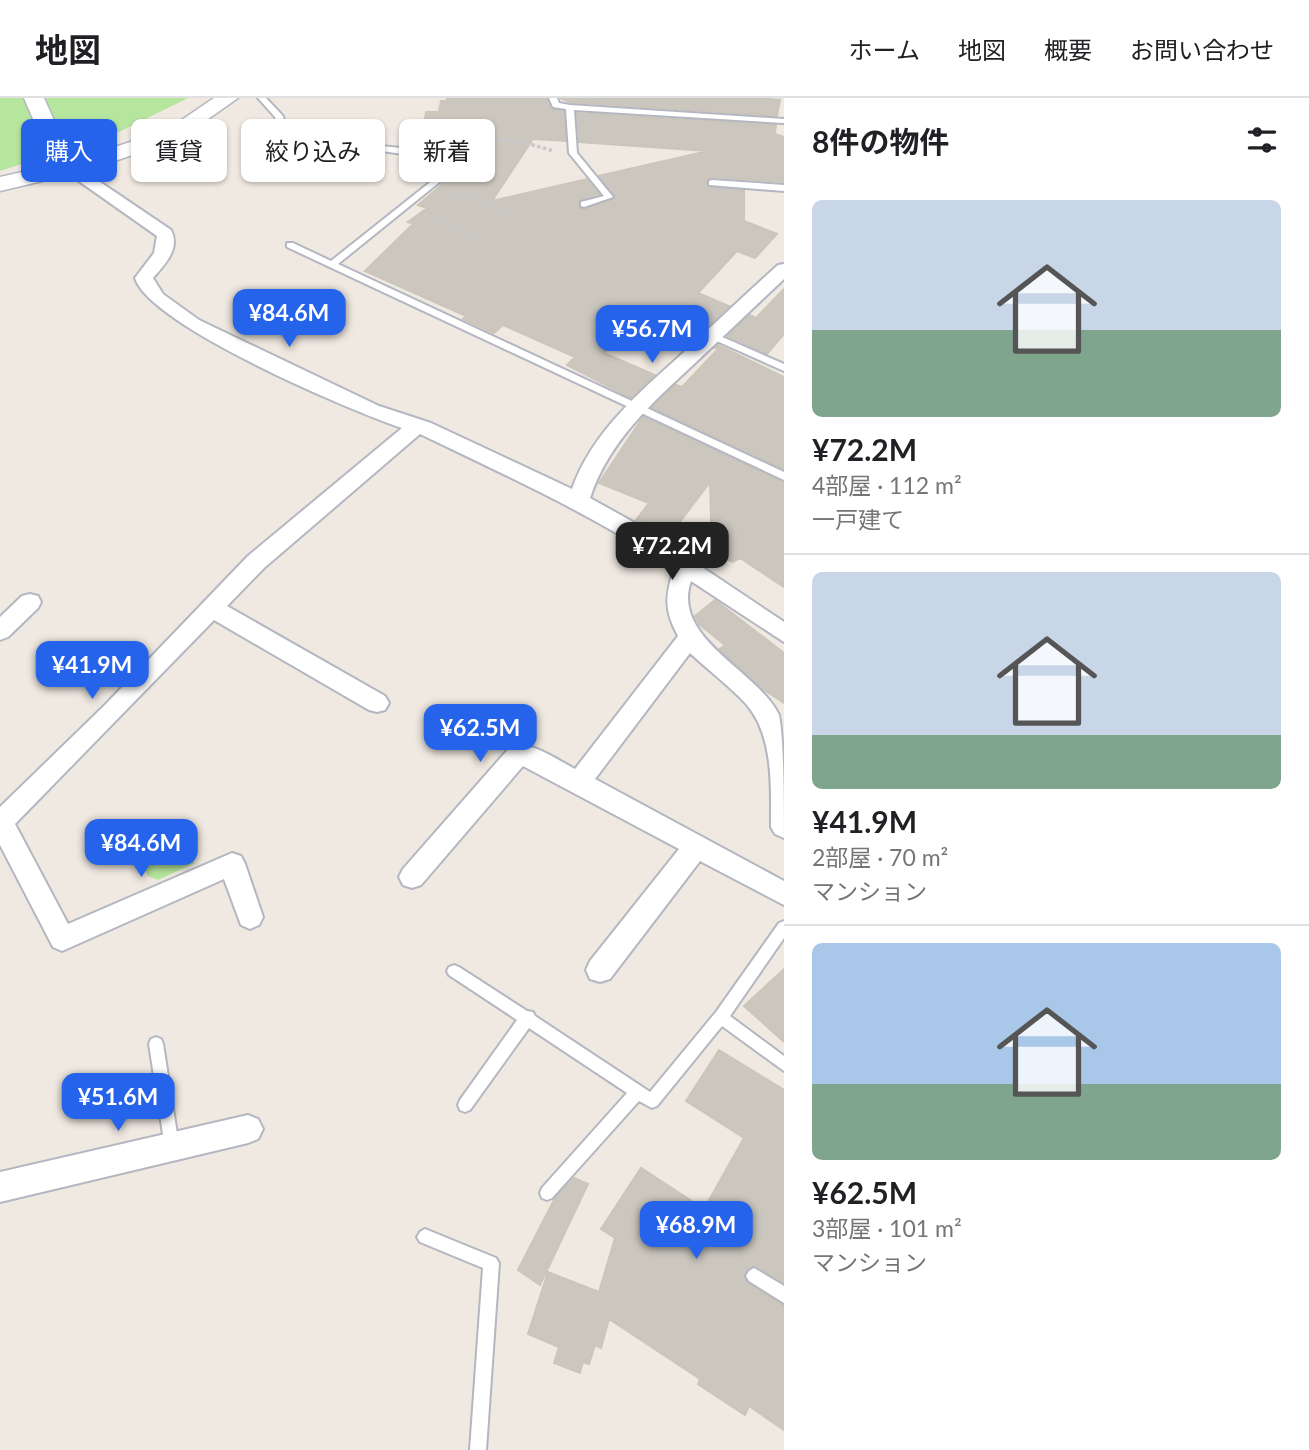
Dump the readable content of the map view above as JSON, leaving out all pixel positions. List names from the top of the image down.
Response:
{
  "page": {
    "header": "地図",
    "nav": [
      "ホーム",
      "地図",
      "概要",
      "お問い合わせ"
    ],
    "heading": "8件の物件",
    "chip": [
      "購入",
      "賃貸",
      "絞り込み",
      "新着"
    ],
    "list": [
      {
        "name": "¥72.2M",
        "note": "4部屋 · 112 m² · 一戸建て"
      },
      {
        "name": "¥41.9M",
        "note": "2部屋 · 70 m² · マンション"
      },
      {
        "name": "¥62.5M",
        "note": "3部屋 · 101 m² · マンション"
      }
    ],
    "price": [
      "¥84.6M",
      "¥56.7M",
      "¥72.2M",
      "¥41.9M",
      "¥62.5M",
      "¥84.6M",
      "¥51.6M",
      "¥68.9M"
    ]
  }
}
